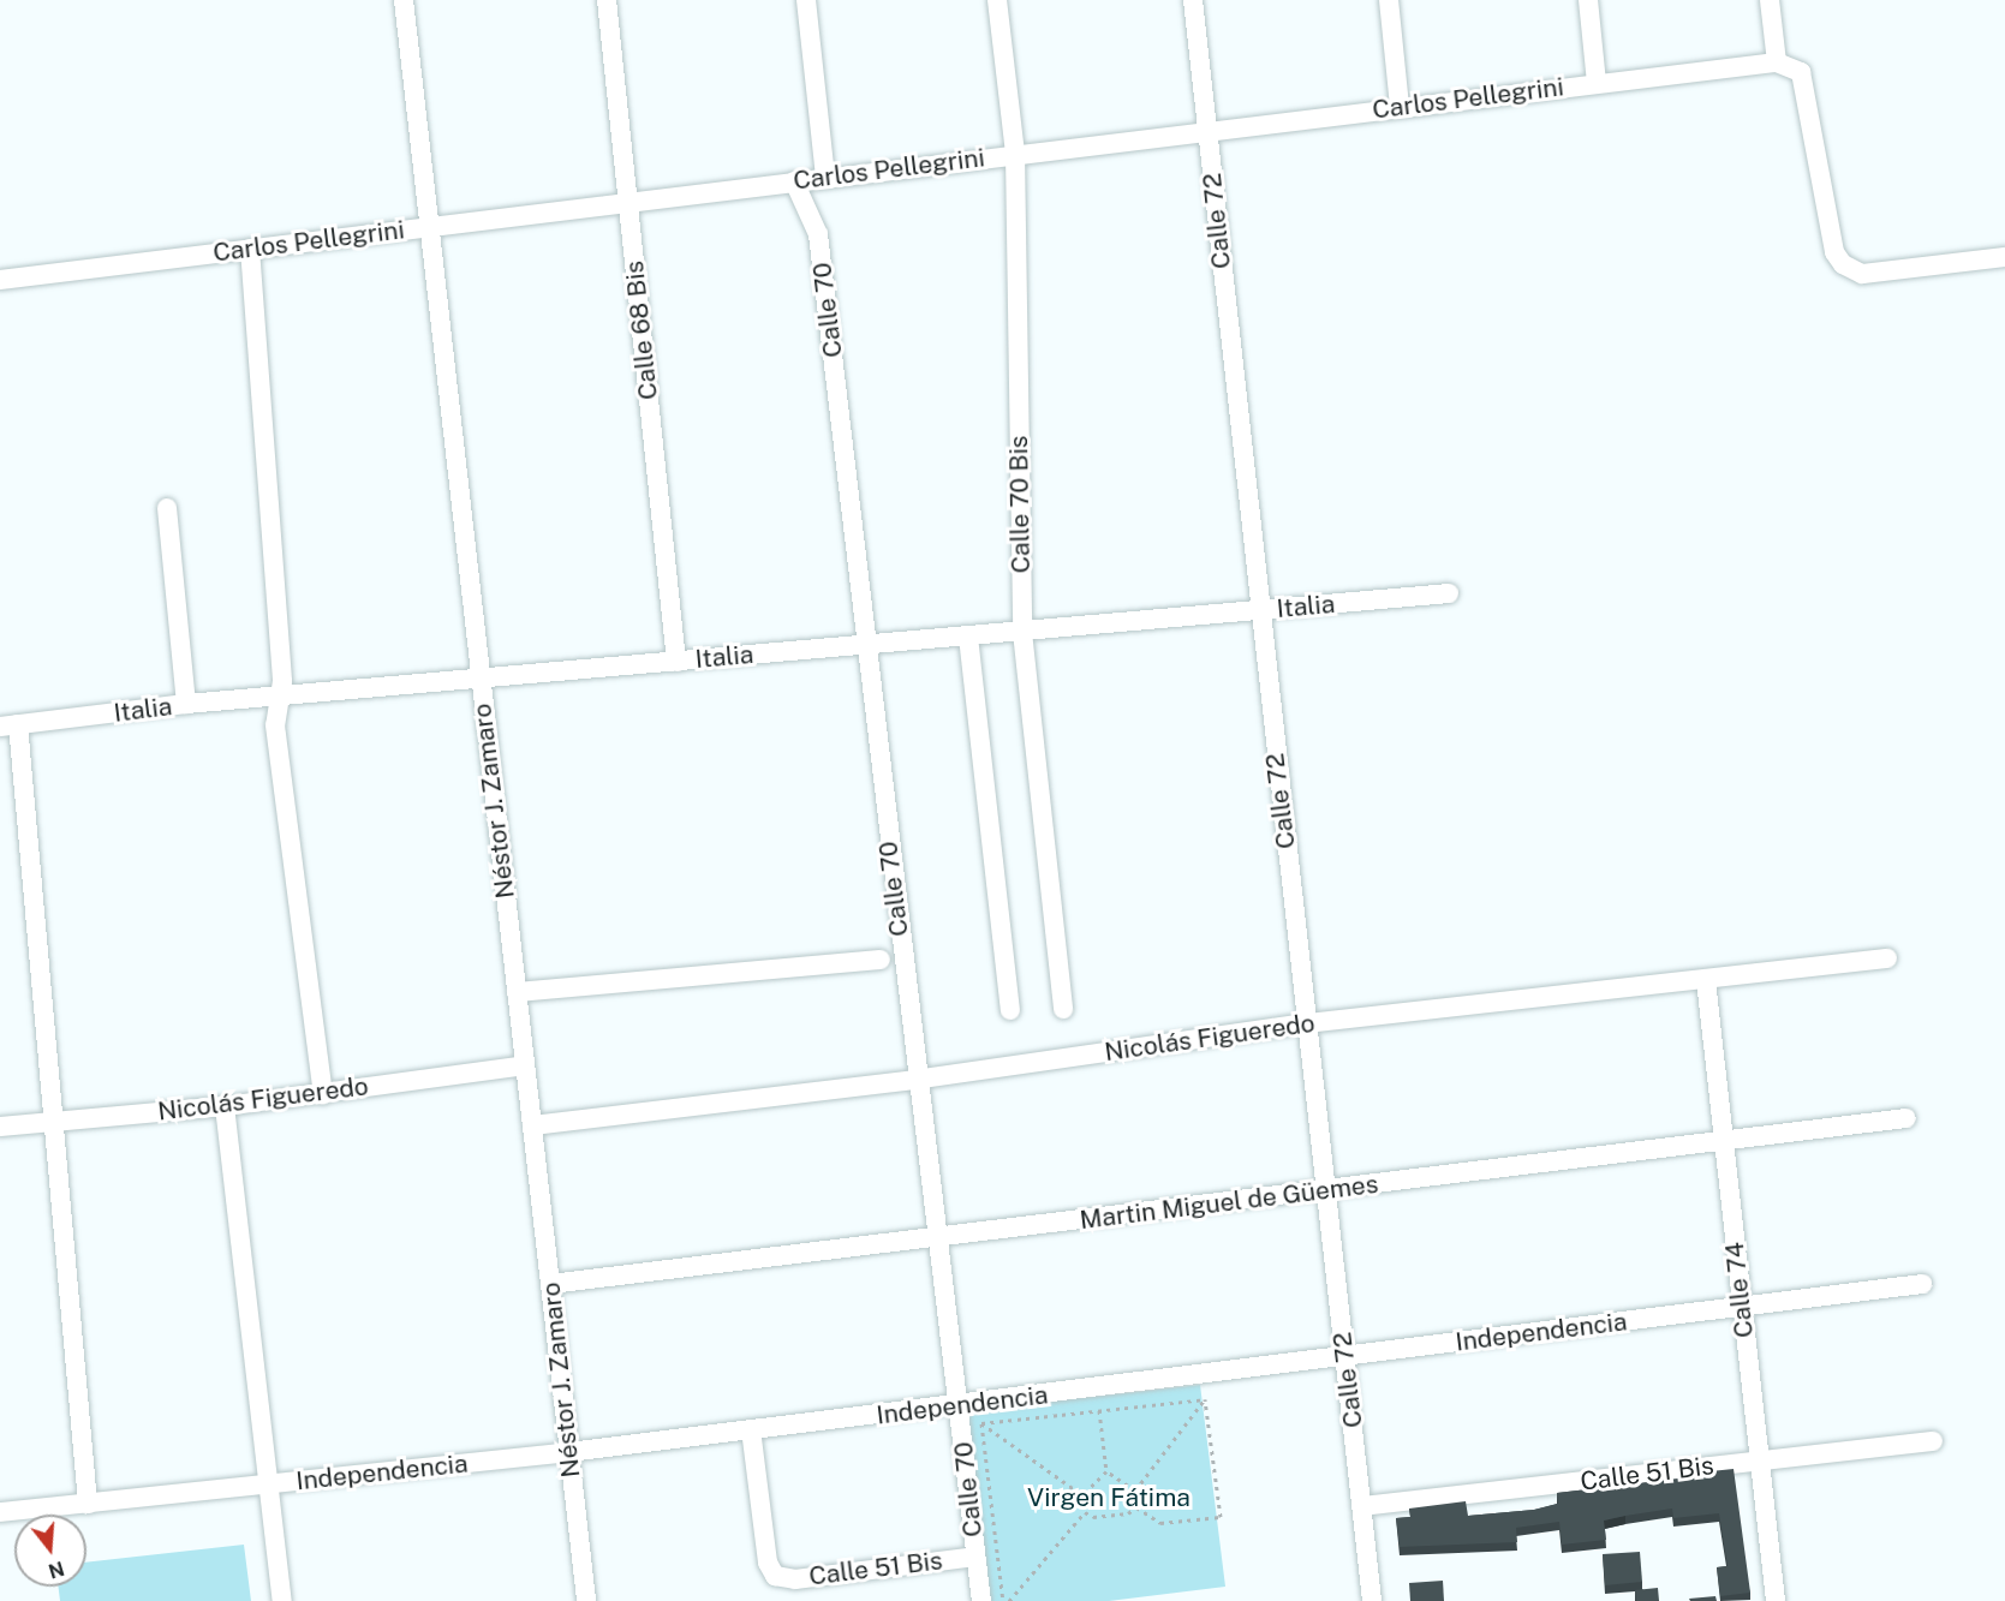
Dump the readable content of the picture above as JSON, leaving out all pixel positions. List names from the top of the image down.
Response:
{
  "streets": {
    "street": [
      "Carlos Pellegrini",
      "Calle 72",
      "Calle 70",
      "Calle 68 Bis",
      "Calle 70 Bis",
      "Italia",
      "Néstor J. Zamaro",
      "Nicolás Figueredo",
      "Martin Miguel de Güemes",
      "Calle 74",
      "Independencia",
      "Calle 51 Bis"
    ]
  },
  "crossings": [
    ["Carlos Pellegrini", "Calle 72"],
    ["Carlos Pellegrini", "Calle 70"],
    ["Carlos Pellegrini", "Calle 68 Bis"],
    ["Carlos Pellegrini", "Calle 70 Bis"],
    ["Carlos Pellegrini", "Néstor J. Zamaro"],
    ["Calle 72", "Italia"],
    ["Calle 72", "Nicolás Figueredo"],
    ["Calle 72", "Martin Miguel de Güemes"],
    ["Calle 72", "Independencia"],
    ["Calle 72", "Calle 51 Bis"],
    ["Calle 70", "Italia"],
    ["Calle 70", "Nicolás Figueredo"],
    ["Calle 70", "Martin Miguel de Güemes"],
    ["Calle 70", "Independencia"],
    ["Calle 70", "Calle 51 Bis"],
    ["Calle 68 Bis", "Italia"],
    ["Calle 70 Bis", "Italia"],
    ["Italia", "Néstor J. Zamaro"],
    ["Néstor J. Zamaro", "Nicolás Figueredo"],
    ["Néstor J. Zamaro", "Martin Miguel de Güemes"],
    ["Néstor J. Zamaro", "Independencia"],
    ["Nicolás Figueredo", "Calle 74"],
    ["Martin Miguel de Güemes", "Calle 74"],
    ["Calle 74", "Independencia"],
    ["Calle 74", "Calle 51 Bis"],
    ["Independencia", "Calle 51 Bis"]
  ],
  "parks": ["Virgen Fátima"],
  "north": "bottom"
}
